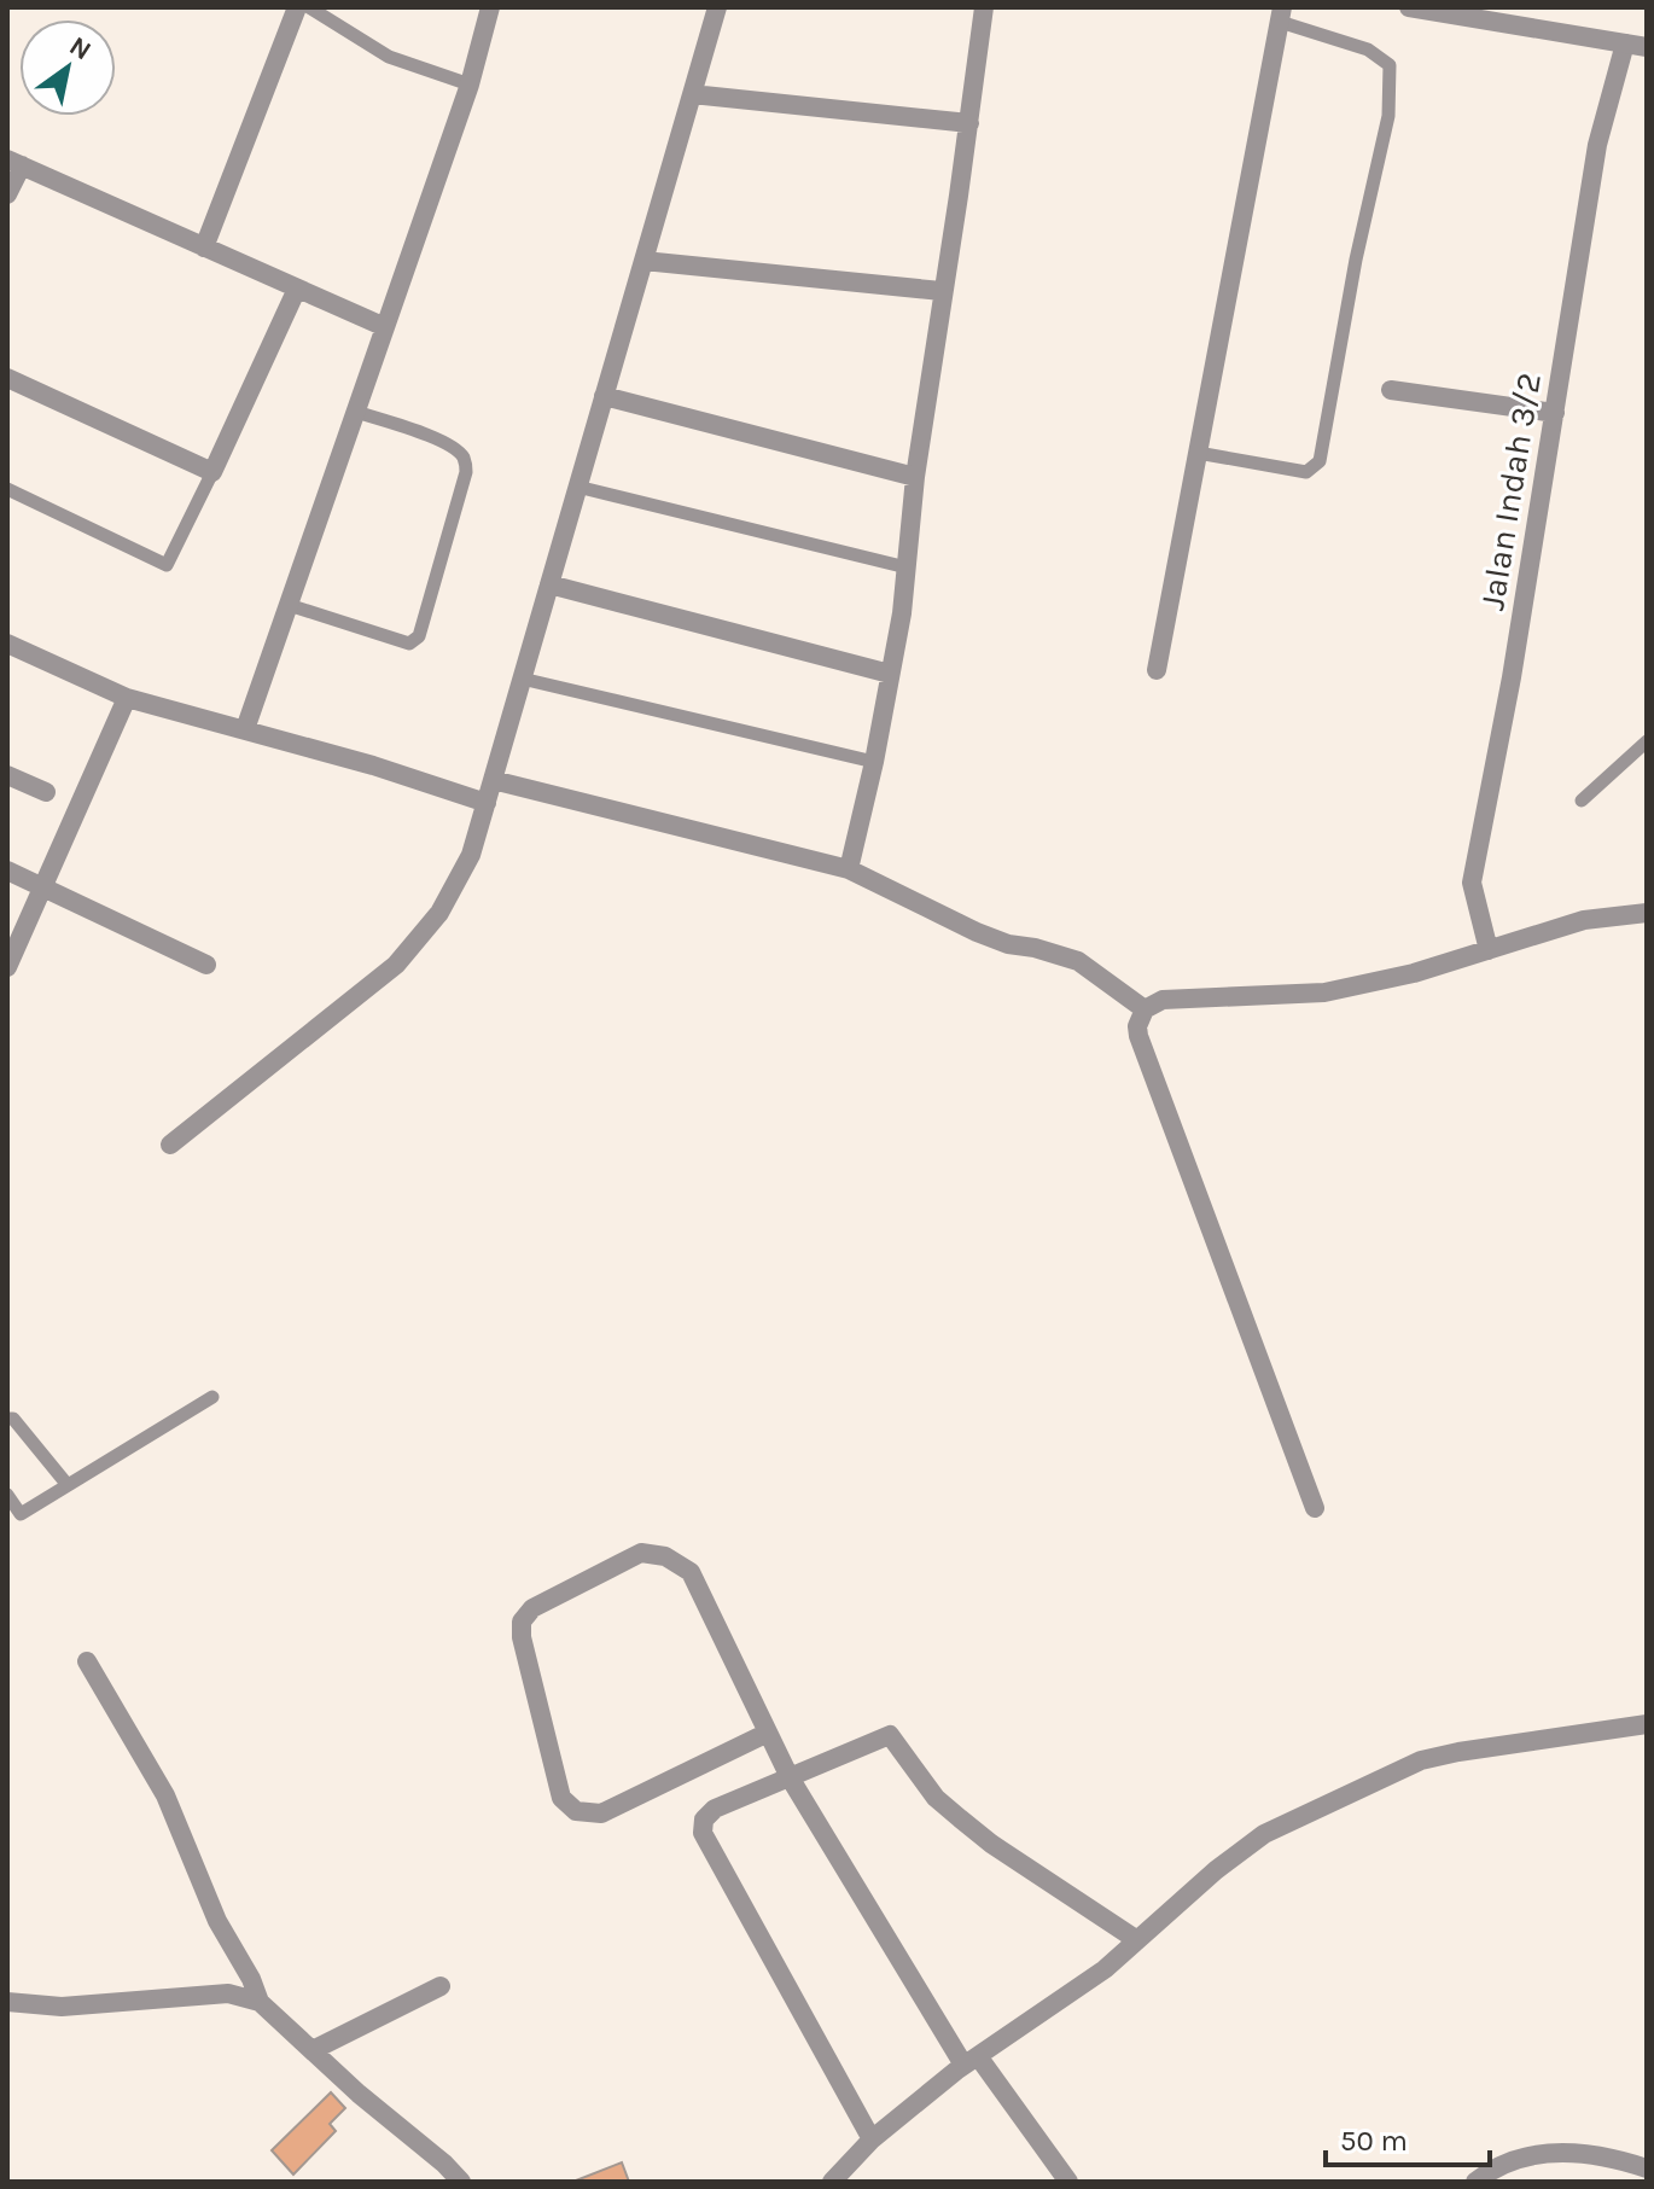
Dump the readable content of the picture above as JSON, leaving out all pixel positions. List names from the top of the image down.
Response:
{
  "streets": {
    "street": ["Jalan Indah 3/2"]
  },
  "scale_bar": "50 m",
  "north": "top right"
}
